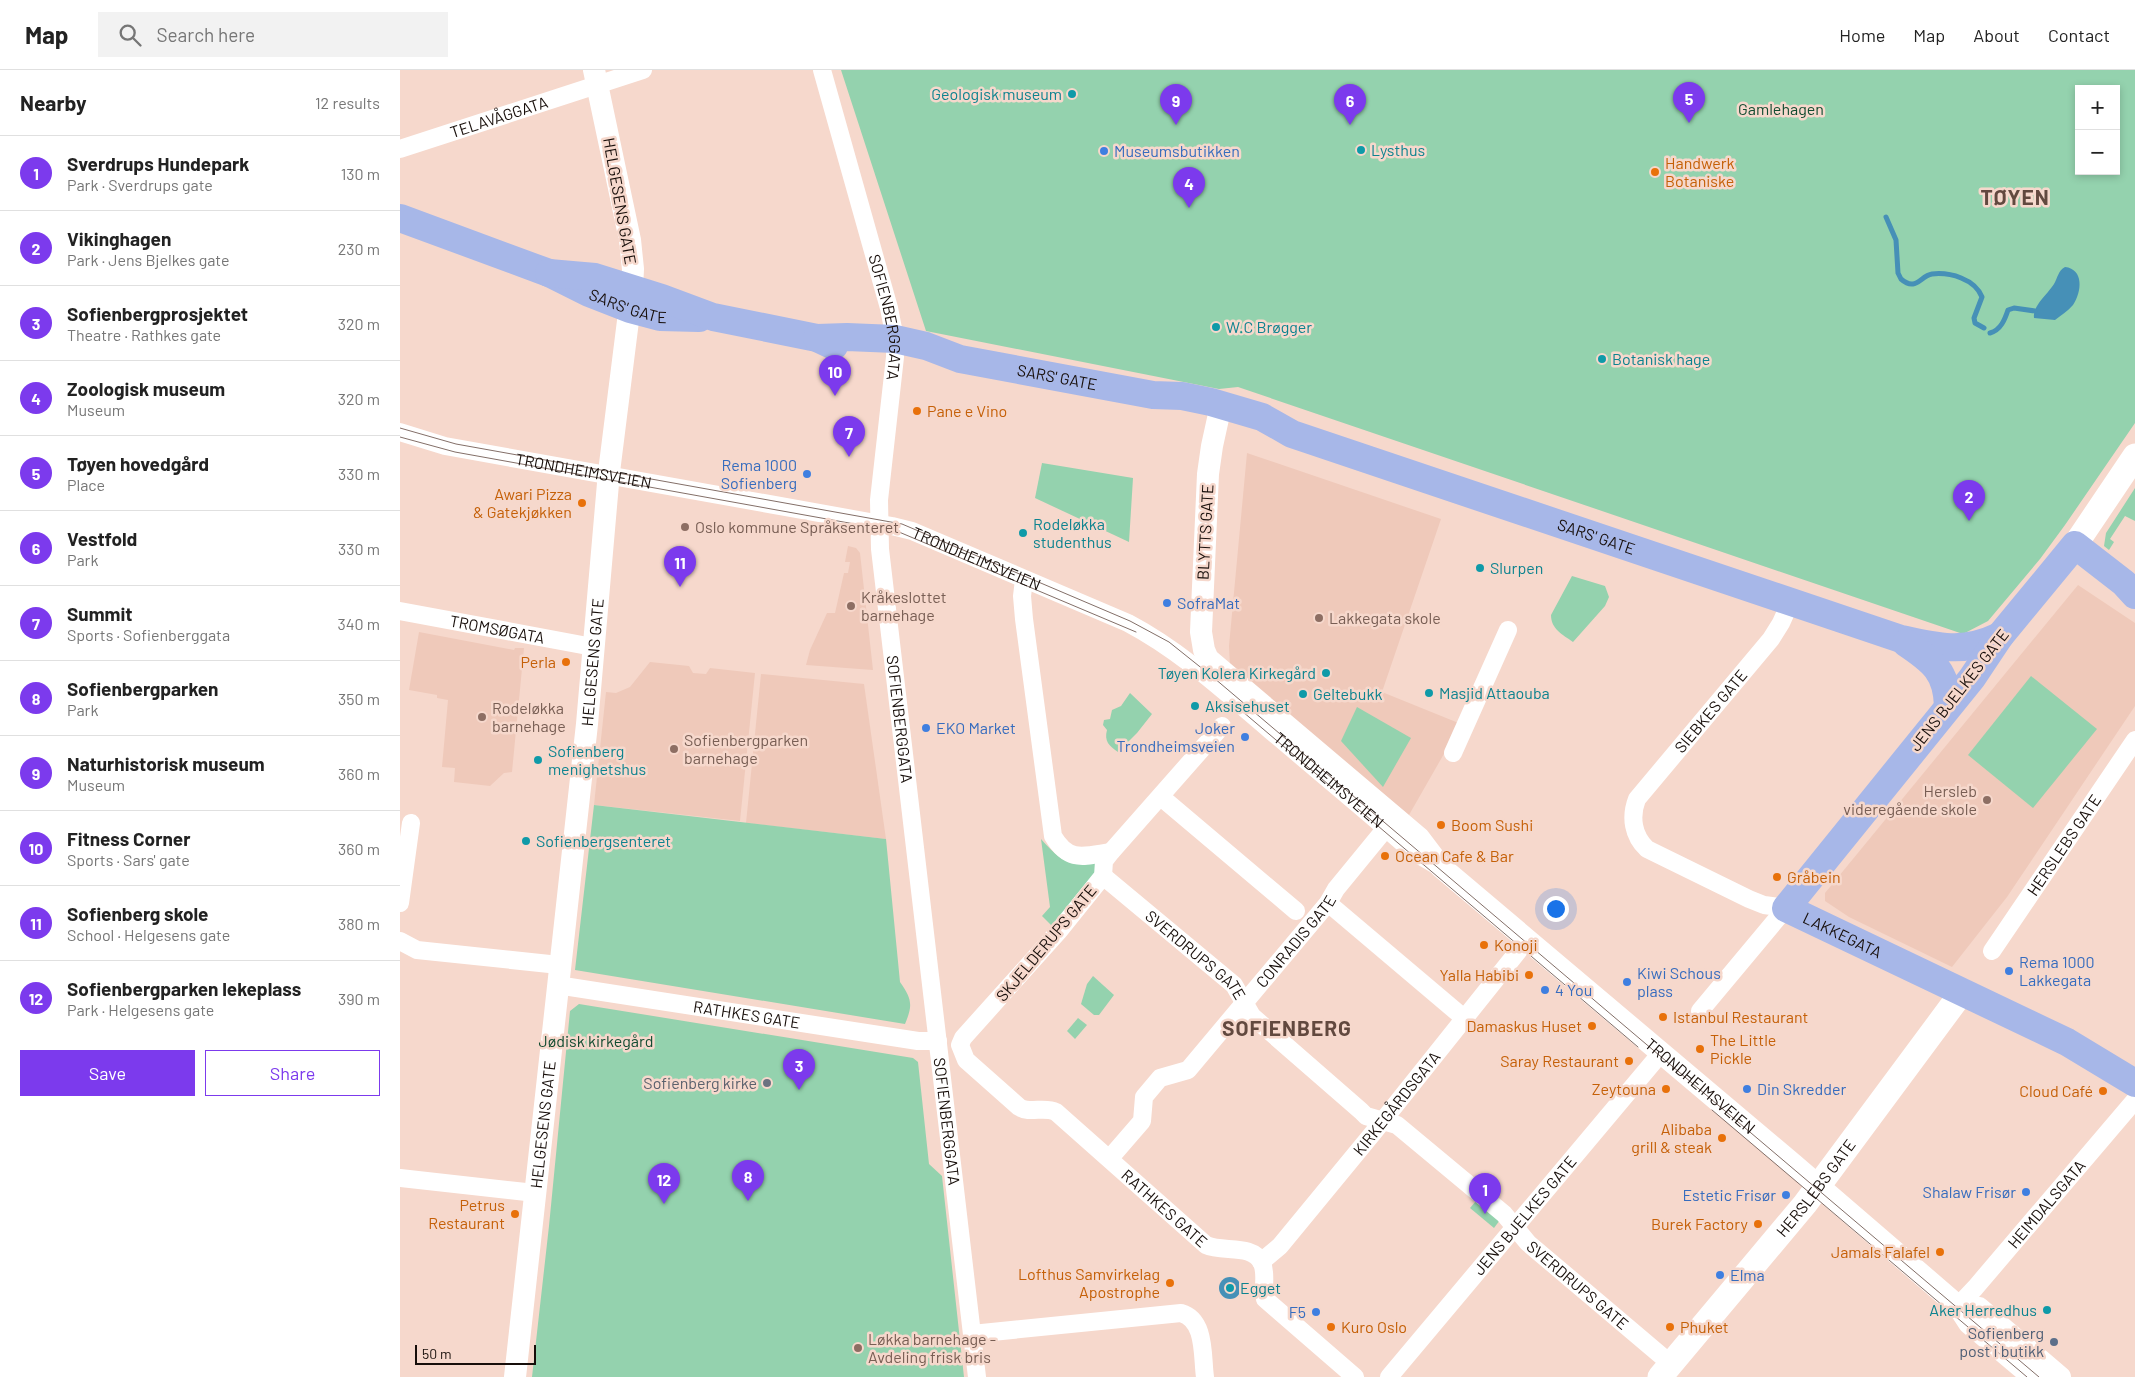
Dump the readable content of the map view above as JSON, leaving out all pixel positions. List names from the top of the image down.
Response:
{
  "streets": {
    "main road": [
      "SARS' GATE",
      "JENS BJELKES GATE",
      "HERSLEBS GATE",
      "LAKKEGATA"
    ],
    "street": [
      "TELAVÅGGATA",
      "HELGESENS GATE",
      "SOFIENBERGGATA",
      "TRONDHEIMSVEIEN",
      "BLYTTS GATE",
      "TROMSØGATA",
      "SIEBKES GATE",
      "CONRADIS GATE",
      "SKJELDERUPS GATE",
      "SVERDRUPS GATE",
      "RATHKES GATE",
      "KIRKEGÅRDSGATA",
      "HEIMDALSGATA"
    ]
  },
  "crossings": [
    ["TELAVÅGGATA", "HELGESENS GATE"],
    ["HELGESENS GATE", "SARS' GATE"],
    ["HELGESENS GATE", "TRONDHEIMSVEIEN"],
    ["HELGESENS GATE", "TROMSØGATA"],
    ["HELGESENS GATE", "RATHKES GATE"],
    ["SARS' GATE", "SOFIENBERGGATA"],
    ["SARS' GATE", "BLYTTS GATE"],
    ["SARS' GATE", "JENS BJELKES GATE"],
    ["SARS' GATE", "SIEBKES GATE"],
    ["SOFIENBERGGATA", "TRONDHEIMSVEIEN"],
    ["SOFIENBERGGATA", "RATHKES GATE"],
    ["TRONDHEIMSVEIEN", "BLYTTS GATE"],
    ["TRONDHEIMSVEIEN", "JENS BJELKES GATE"],
    ["TRONDHEIMSVEIEN", "HERSLEBS GATE"],
    ["TRONDHEIMSVEIEN", "CONRADIS GATE"],
    ["TRONDHEIMSVEIEN", "KIRKEGÅRDSGATA"],
    ["TRONDHEIMSVEIEN", "HEIMDALSGATA"],
    ["JENS BJELKES GATE", "LAKKEGATA"],
    ["JENS BJELKES GATE", "SVERDRUPS GATE"],
    ["SIEBKES GATE", "LAKKEGATA"],
    ["HERSLEBS GATE", "LAKKEGATA"],
    ["HERSLEBS GATE", "SVERDRUPS GATE"],
    ["CONRADIS GATE", "SVERDRUPS GATE"],
    ["CONRADIS GATE", "RATHKES GATE"],
    ["SKJELDERUPS GATE", "SVERDRUPS GATE"],
    ["SKJELDERUPS GATE", "RATHKES GATE"],
    ["SVERDRUPS GATE", "KIRKEGÅRDSGATA"],
    ["RATHKES GATE", "KIRKEGÅRDSGATA"]
  ],
  "districts": ["TØYEN", "SOFIENBERG"],
  "parks": ["Gamlehagen", "Jødisk kirkegård"],
  "places": [
    "Geologisk museum",
    "Lysthus",
    "Museumsbutikken",
    "Handwerk Botaniske",
    "W.C Brøgger",
    "Botanisk hage",
    "Pane e Vino",
    "Rema 1000 Sofienberg",
    "Awari Pizza & Gatekjøkken",
    "Oslo kommune Språksenteret",
    "Rodeløkka studenthus",
    "Slurpen",
    "SofraMat",
    "Kråkeslottet barnehage",
    "Lakkegata skole",
    "Perla",
    "Tøyen Kolera Kirkegård",
    "Masjid Attaouba",
    "Geltebukk",
    "Aksisehuset",
    "Rodeløkka barnehage",
    "EKO Market",
    "Joker Trondheimsveien",
    "Sofienbergparken barnehage",
    "Sofienberg menighetshus",
    "Hersleb videregående skole",
    "Boom Sushi",
    "Sofienbergsenteret",
    "Ocean Cafe & Bar",
    "Gråbein",
    "Konoji",
    "Rema 1000 Lakkegata",
    "Yalla Habibi",
    "Kiwi Schous plass",
    "4 You",
    "Istanbul Restaurant",
    "Damaskus Huset",
    "The Little Pickle",
    "Saray Restaurant",
    "Sofienberg kirke",
    "Zeytouna",
    "Din Skredder",
    "Cloud Café",
    "Alibaba grill & steak",
    "Shalaw Frisør",
    "Estetic Frisør",
    "Petrus Restaurant",
    "Burek Factory",
    "Jamals Falafel",
    "Elma",
    "Lofthus Samvirkelag Apostrophe",
    "Egget",
    "Aker Herredhus",
    "F5",
    "Kuro Oslo",
    "Phuket",
    "Sofienberg post i butikk",
    "Løkka barnehage - Avdeling frisk bris"
  ],
  "scale_bar": "50 m",
  "page": {
    "header": "Map",
    "search": "Search here",
    "nav": [
      "Home",
      "Map",
      "About",
      "Contact"
    ],
    "heading": ["Nearby", "12 results"],
    "pins": [
      "5",
      "6",
      "9",
      "4",
      "10",
      "7",
      "2",
      "11",
      "3",
      "8",
      "12",
      "1"
    ],
    "map_buttons": ["+", "−"],
    "list": [
      {
        "mark": "1",
        "name": "Sverdrups Hundepark",
        "note": "Park · Sverdrups gate",
        "value": "130 m"
      },
      {
        "mark": "2",
        "name": "Vikinghagen",
        "note": "Park · Jens Bjelkes gate",
        "value": "230 m"
      },
      {
        "mark": "3",
        "name": "Sofienbergprosjektet",
        "note": "Theatre · Rathkes gate",
        "value": "320 m"
      },
      {
        "mark": "4",
        "name": "Zoologisk museum",
        "note": "Museum",
        "value": "320 m"
      },
      {
        "mark": "5",
        "name": "Tøyen hovedgård",
        "note": "Place",
        "value": "330 m"
      },
      {
        "mark": "6",
        "name": "Vestfold",
        "note": "Park",
        "value": "330 m"
      },
      {
        "mark": "7",
        "name": "Summit",
        "note": "Sports · Sofienberggata",
        "value": "340 m"
      },
      {
        "mark": "8",
        "name": "Sofienbergparken",
        "note": "Park",
        "value": "350 m"
      },
      {
        "mark": "9",
        "name": "Naturhistorisk museum",
        "note": "Museum",
        "value": "360 m"
      },
      {
        "mark": "10",
        "name": "Fitness Corner",
        "note": "Sports · Sars' gate",
        "value": "360 m"
      },
      {
        "mark": "11",
        "name": "Sofienberg skole",
        "note": "School · Helgesens gate",
        "value": "380 m"
      },
      {
        "mark": "12",
        "name": "Sofienbergparken lekeplass",
        "note": "Park · Helgesens gate",
        "value": "390 m"
      }
    ],
    "buttons": ["Save", "Share"],
    "scale": "50 m"
  }
}
